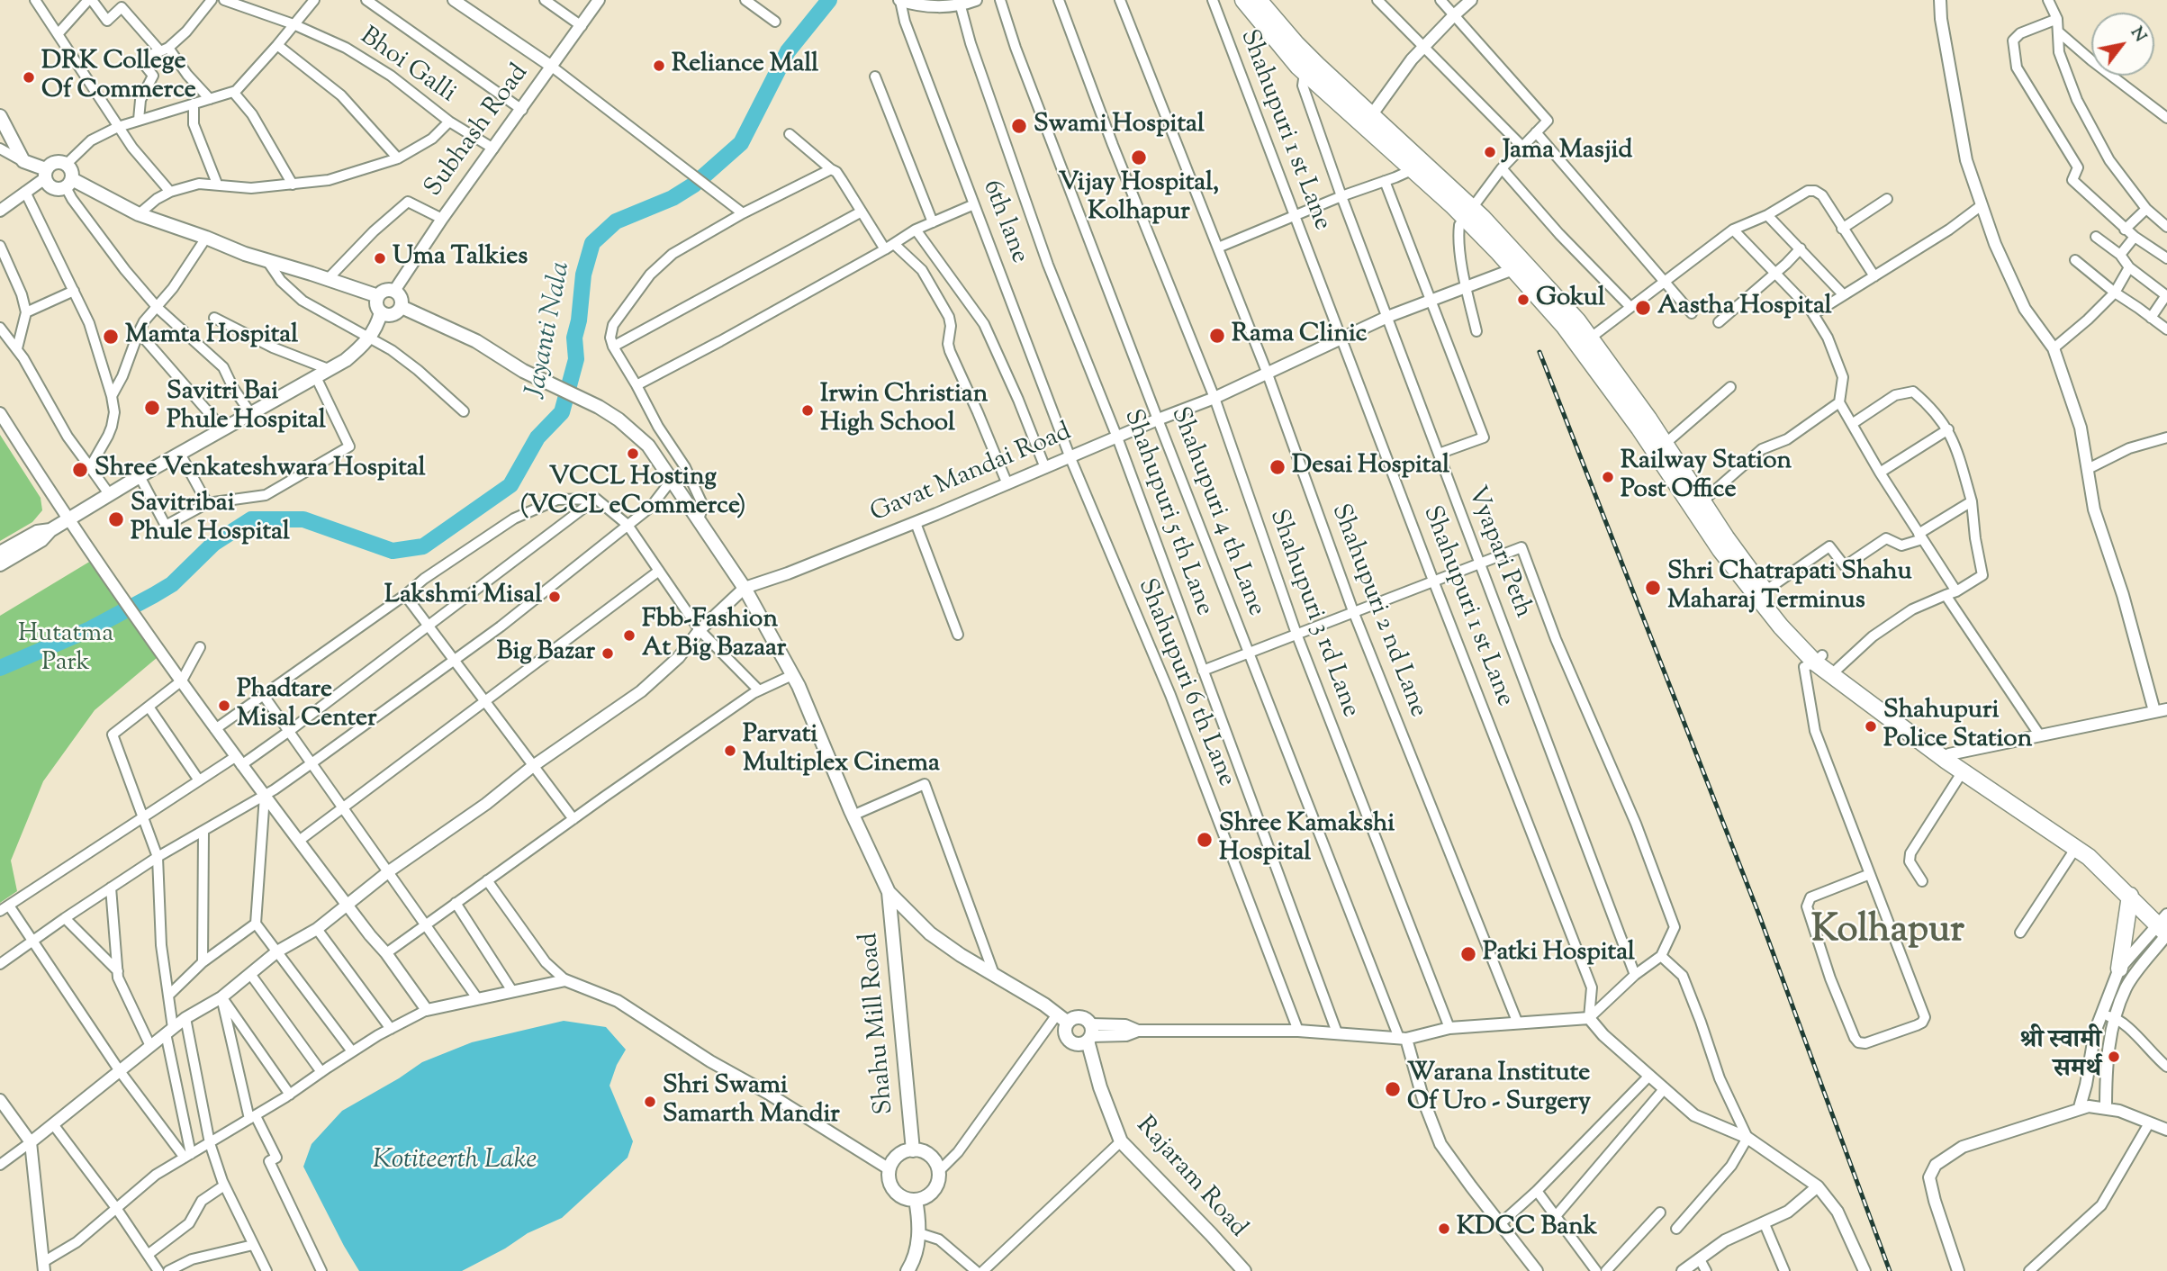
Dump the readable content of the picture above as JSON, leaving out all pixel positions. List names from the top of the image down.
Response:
{
  "streets": {
    "main road": ["Shahu Mill Road", "Rajaram Road"],
    "street": [
      "Bhoi Galli",
      "Shahupuri 1 st Lane",
      "Subhash Road",
      "6th lane",
      "Gavat Mandai Road",
      "Shahupuri 4 th Lane",
      "Shahupuri 5 th Lane",
      "Vyapari Peth",
      "Shahupuri 2 nd Lane",
      "Shahupuri 3 rd Lane",
      "Shahupuri 6 th Lane"
    ]
  },
  "crossings": [
    ["Bhoi Galli", "Subhash Road"],
    ["6th lane", "Gavat Mandai Road"],
    ["6th lane", "Shahupuri 6 th Lane"],
    ["Gavat Mandai Road", "Shahupuri 4 th Lane"],
    ["Gavat Mandai Road", "Shahupuri 5 th Lane"],
    ["Gavat Mandai Road", "Shahupuri 2 nd Lane"],
    ["Gavat Mandai Road", "Shahupuri 3 rd Lane"],
    ["Gavat Mandai Road", "Shahupuri 6 th Lane"]
  ],
  "districts": ["Kolhapur"],
  "water": ["Jayanti Nala", "Kotiteerth Lake"],
  "parks": ["Hutatma Park"],
  "places": [
    "Reliance Mall",
    "DRK College Of Commerce",
    "Swami Hospital",
    "Jama Masjid",
    "Vijay Hospital, Kolhapur",
    "Uma Talkies",
    "Gokul",
    "Aastha Hospital",
    "Rama Clinic",
    "Mamta Hospital",
    "Savitri Bai Phule Hospital",
    "Irwin Christian High School",
    "VCCL Hosting (VCCL eCommerce)",
    "Desai Hospital",
    "Shree Venkateshwara Hospital",
    "Railway Station Post Office",
    "Savitribai Phule Hospital",
    "Shri Chatrapati Shahu Maharaj Terminus",
    "Lakshmi Misal",
    "Fbb-Fashion At Big Bazaar",
    "Big Bazar",
    "Phadtare Misal Center",
    "Shahupuri Police Station",
    "Parvati Multiplex Cinema",
    "Shree Kamakshi Hospital",
    "Patki Hospital",
    "श्री स्वामी समर्थ",
    "Warana Institute Of Uro - Surgery",
    "Shri Swami Samarth Mandir",
    "KDCC Bank"
  ],
  "north": "top right"
}
